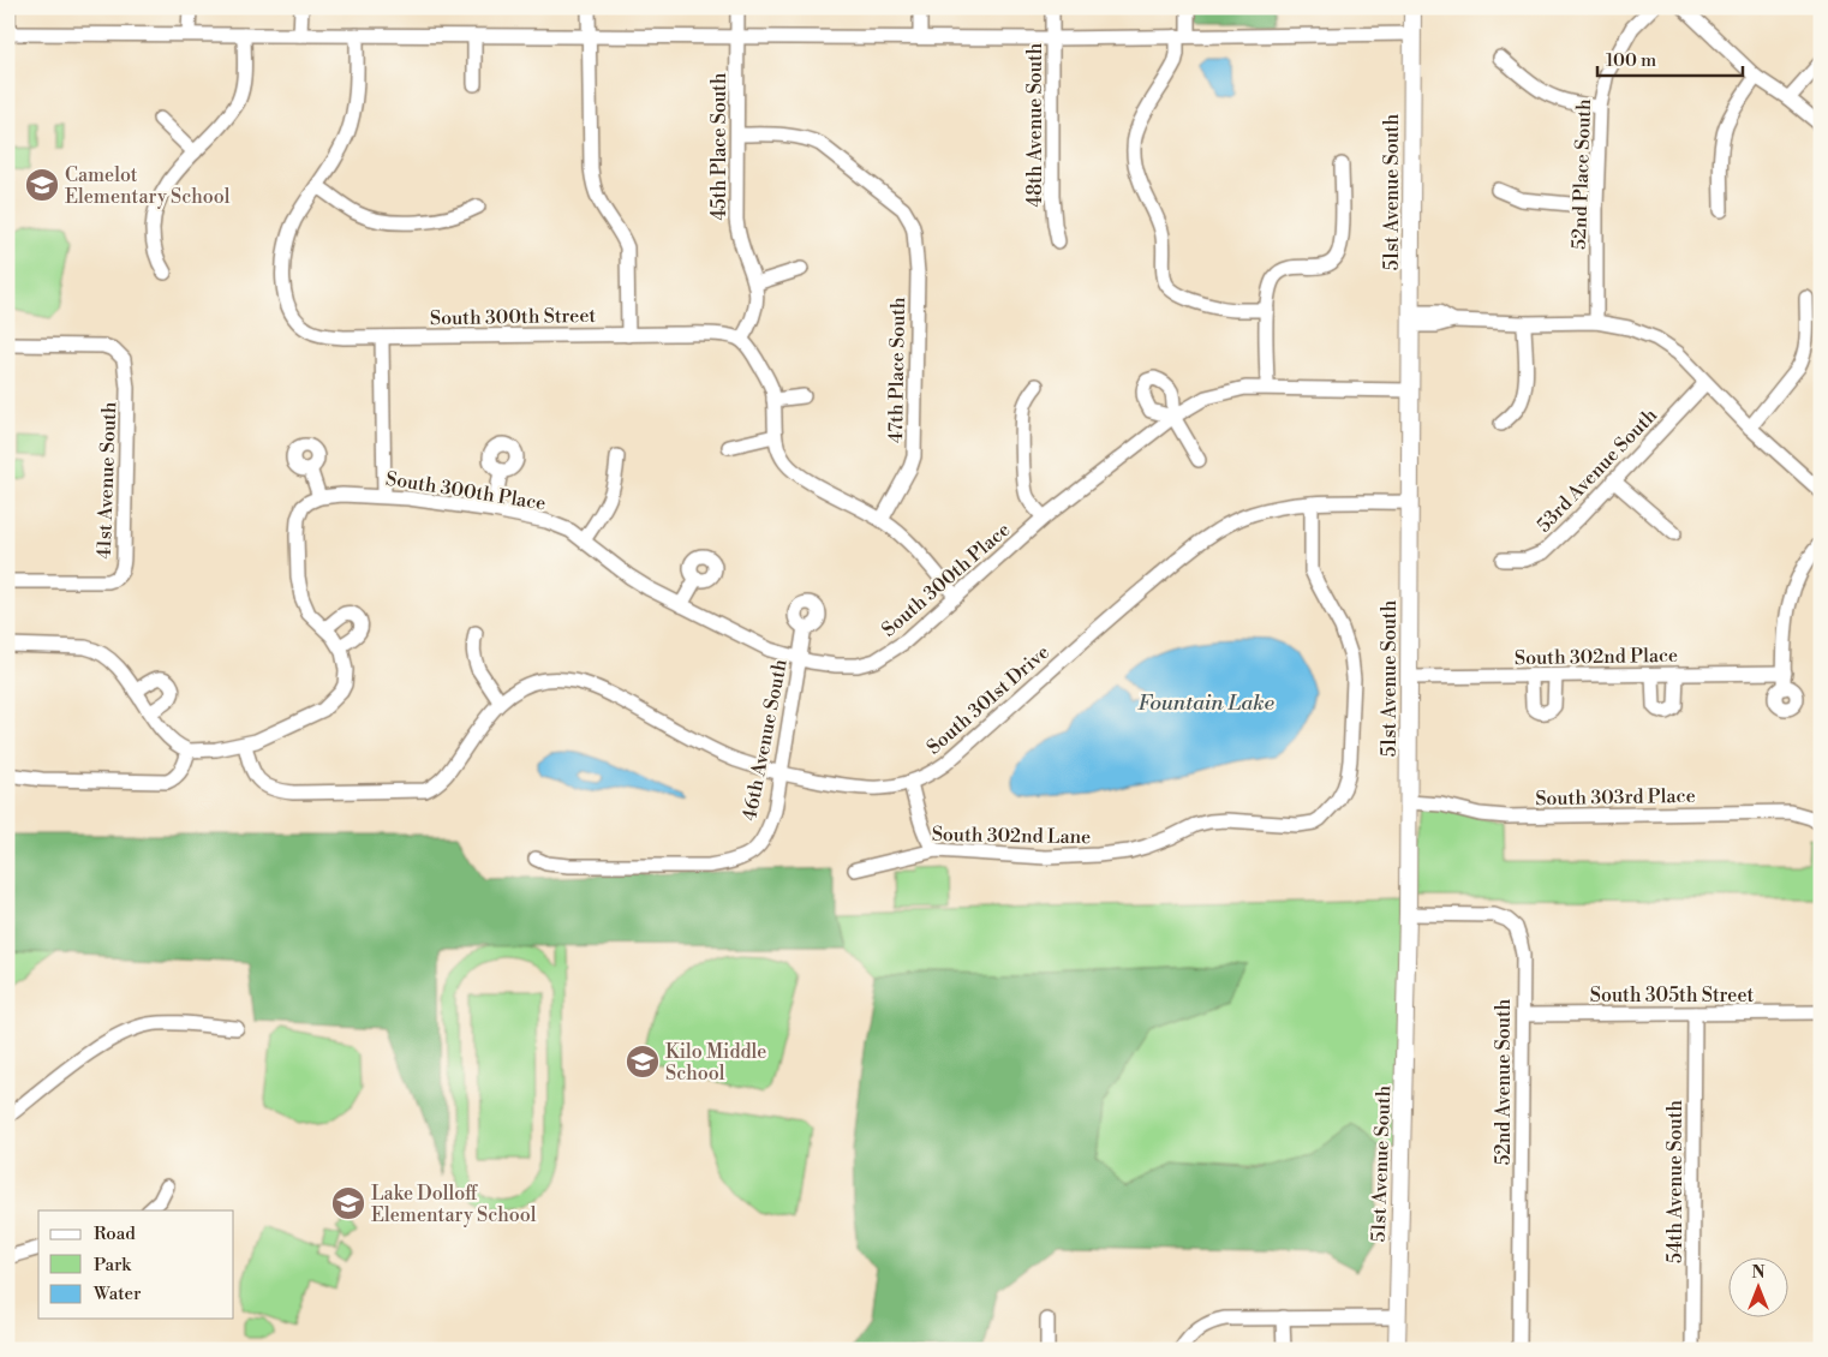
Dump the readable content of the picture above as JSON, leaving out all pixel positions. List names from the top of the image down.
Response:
{
  "streets": {
    "main road": ["51st Avenue South"],
    "street": [
      "48th Avenue South",
      "45th Place South",
      "52nd Place South",
      "South 300th Street",
      "47th Place South",
      "53rd Avenue South",
      "41st Avenue South",
      "South 300th Place",
      "South 302nd Place",
      "South 301st Drive",
      "46th Avenue South",
      "South 303rd Place",
      "South 302nd Lane",
      "South 305th Street",
      "52nd Avenue South",
      "54th Avenue South"
    ]
  },
  "crossings": [
    ["45th Place South", "South 300th Street"],
    ["45th Place South", "47th Place South"],
    ["51st Avenue South", "South 300th Place"],
    ["51st Avenue South", "South 302nd Place"],
    ["51st Avenue South", "South 301st Drive"],
    ["51st Avenue South", "South 303rd Place"],
    ["51st Avenue South", "52nd Avenue South"],
    ["South 300th Place", "46th Avenue South"],
    ["South 301st Drive", "46th Avenue South"],
    ["South 301st Drive", "South 302nd Lane"],
    ["South 305th Street", "52nd Avenue South"],
    ["South 305th Street", "54th Avenue South"]
  ],
  "water": ["Fountain Lake"],
  "places": {
    "school or university": ["Camelot Elementary School", "Kilo Middle School", "Lake Dolloff Elementary School"]
  },
  "legend": ["Road", "Park", "Water"],
  "scale_bar": "100 m",
  "north": "top"
}
